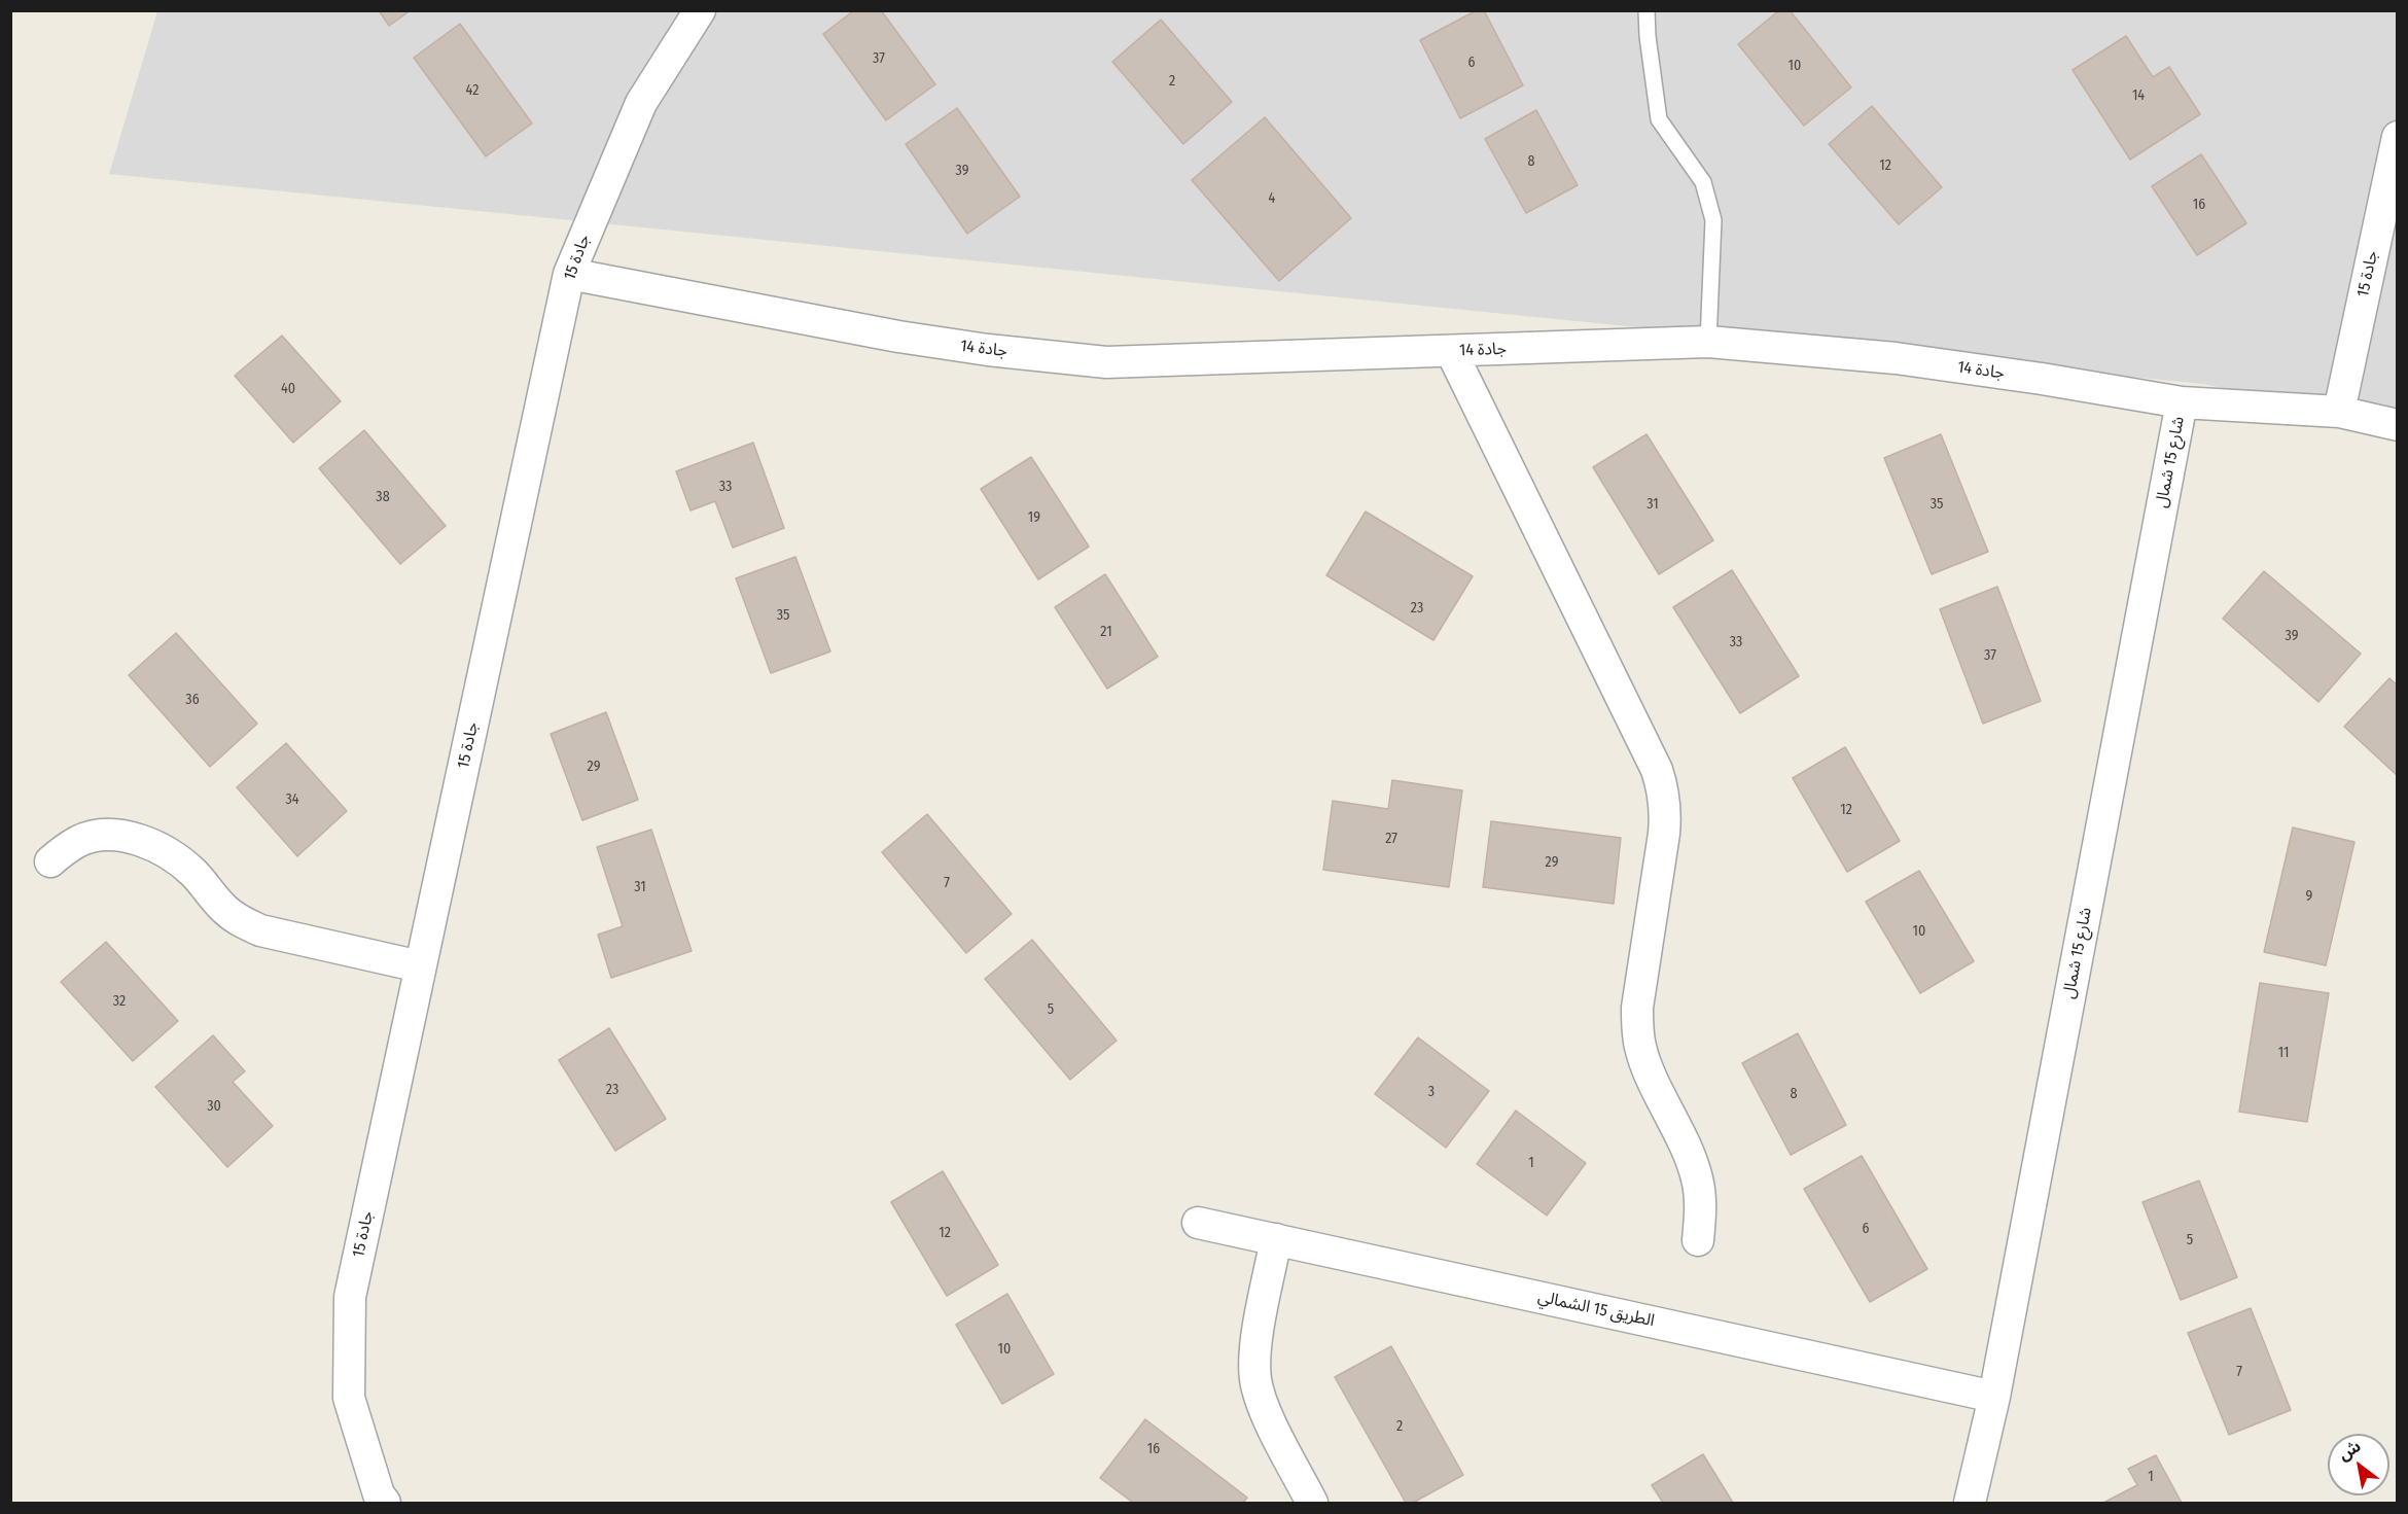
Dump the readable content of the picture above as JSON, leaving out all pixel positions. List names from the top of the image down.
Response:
{
  "streets": {
    "street": [
      "جادة 15",
      "جادة 14",
      "شارع 15 شمال",
      "الطريق 15 الشمالي"
    ]
  },
  "crossings": [
    ["جادة 15", "جادة 14"],
    ["جادة 14", "شارع 15 شمال"],
    ["شارع 15 شمال", "الطريق 15 الشمالي"]
  ],
  "house_numbers": [
    "37",
    "6",
    "10",
    "2",
    "42",
    "14",
    "8",
    "12",
    "39",
    "4",
    "16",
    "40",
    "33",
    "38",
    "31",
    "35",
    "19",
    "23",
    "35",
    "21",
    "39",
    "33",
    "37",
    "36",
    "29",
    "34",
    "12",
    "27",
    "29",
    "7",
    "31",
    "9",
    "10",
    "32",
    "5",
    "11",
    "23",
    "3",
    "8",
    "30",
    "1",
    "6",
    "12",
    "5",
    "10",
    "7",
    "2",
    "16",
    "1"
  ],
  "north": "top left"
}
